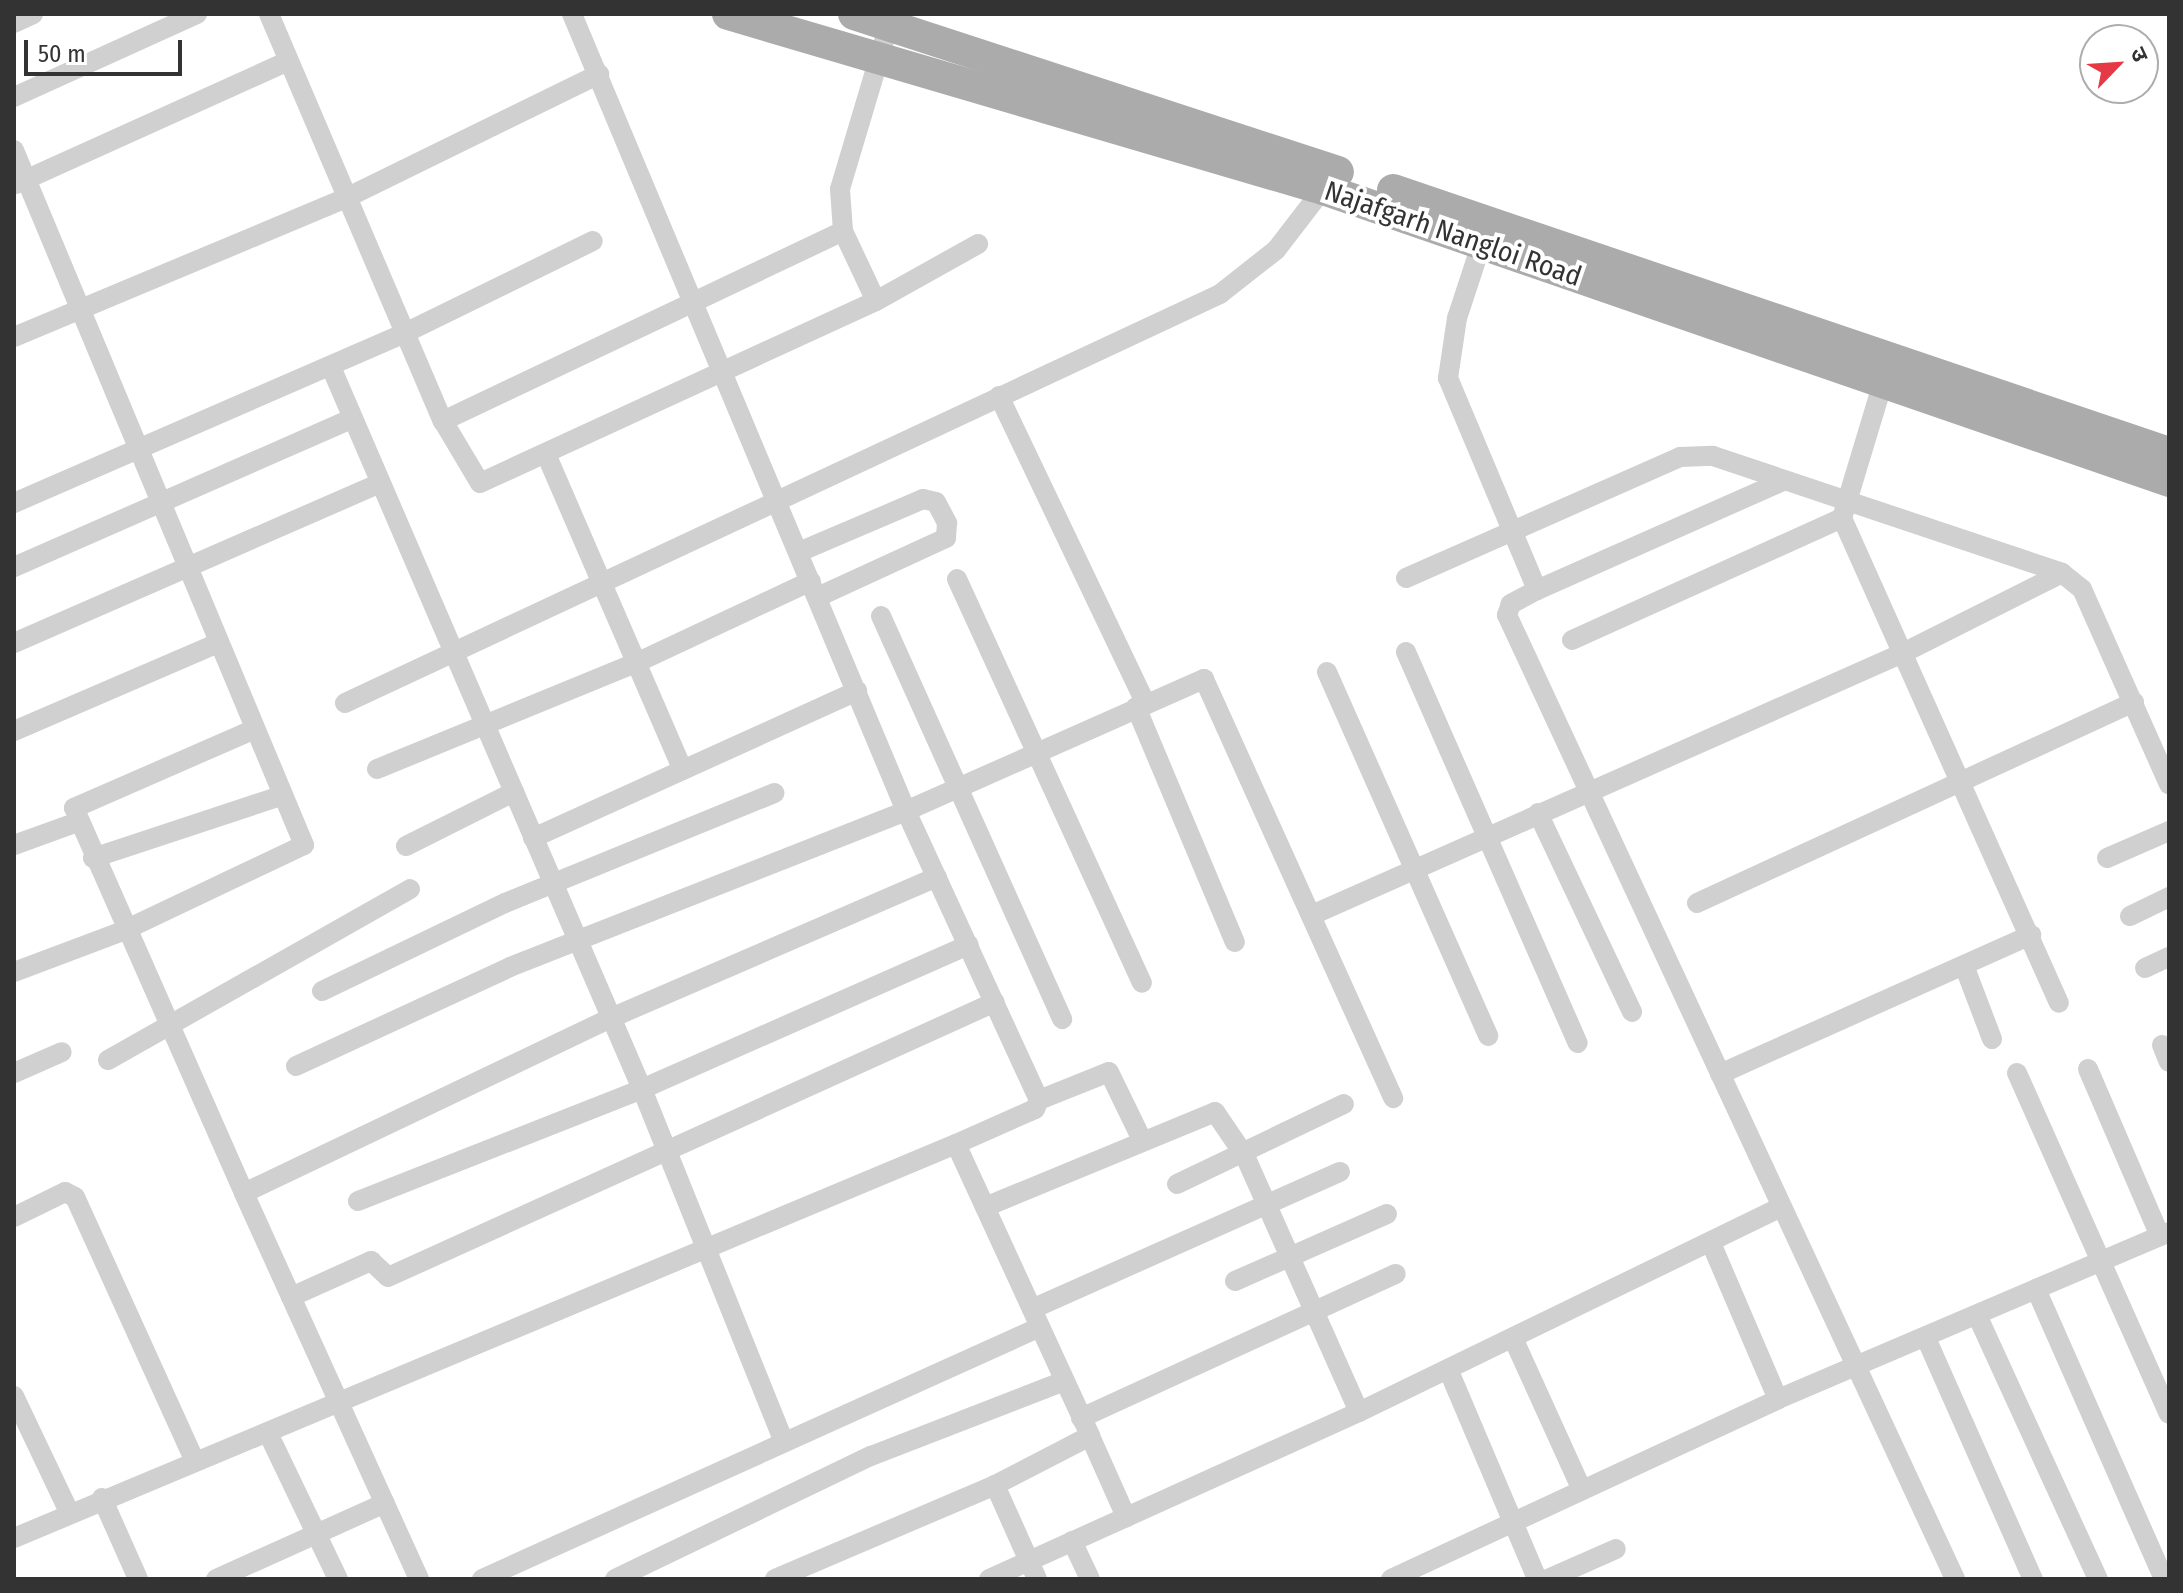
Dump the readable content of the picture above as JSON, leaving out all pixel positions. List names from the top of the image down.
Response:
{
  "streets": {
    "main road": ["Najafgarh Nangloi Road"]
  },
  "scale_bar": "50 m",
  "north": "top right"
}
